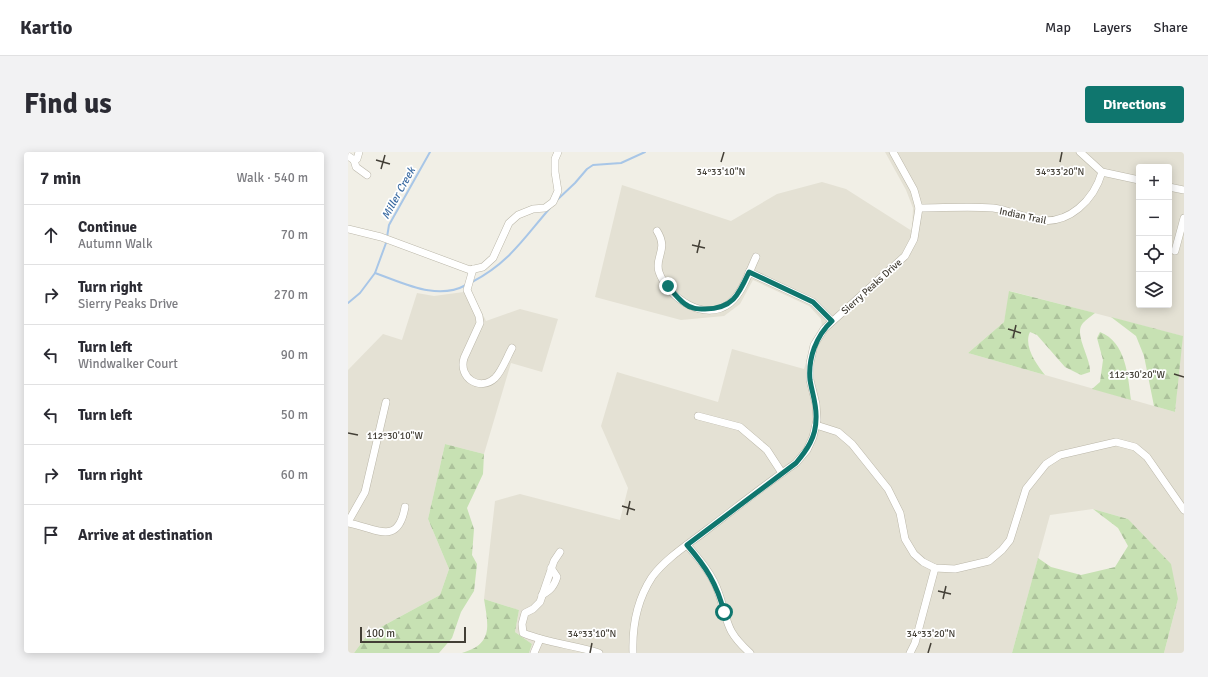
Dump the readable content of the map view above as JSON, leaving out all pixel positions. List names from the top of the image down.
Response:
{
  "streets": {
    "street": ["Indian Trail", "Sierry Peaks Drive"]
  },
  "crossings": [
    ["Indian Trail", "Sierry Peaks Drive"]
  ],
  "water": ["Miller Creek"],
  "scale_bar": "100 m",
  "page": {
    "header": "Kartio",
    "nav": ["Map", "Layers", "Share"],
    "buttons": "Directions",
    "title": "Find us",
    "heading": ["7 min", "Walk · 540 m"],
    "map_buttons": ["+", "−"],
    "list": [
      ["Continue", "Autumn Walk", "70 m"],
      ["Turn right", "Sierry Peaks Drive", "270 m"],
      ["Turn left", "Windwalker Court", "90 m"],
      ["Turn left", "50 m"],
      ["Turn right", "60 m"],
      "Arrive at destination"
    ],
    "scale": "100 m"
  },
  "coordinates": [
    "34°33'10\"N",
    "34°33'20\"N",
    "112°30'20\"W",
    "112°30'10\"W"
  ]
}
